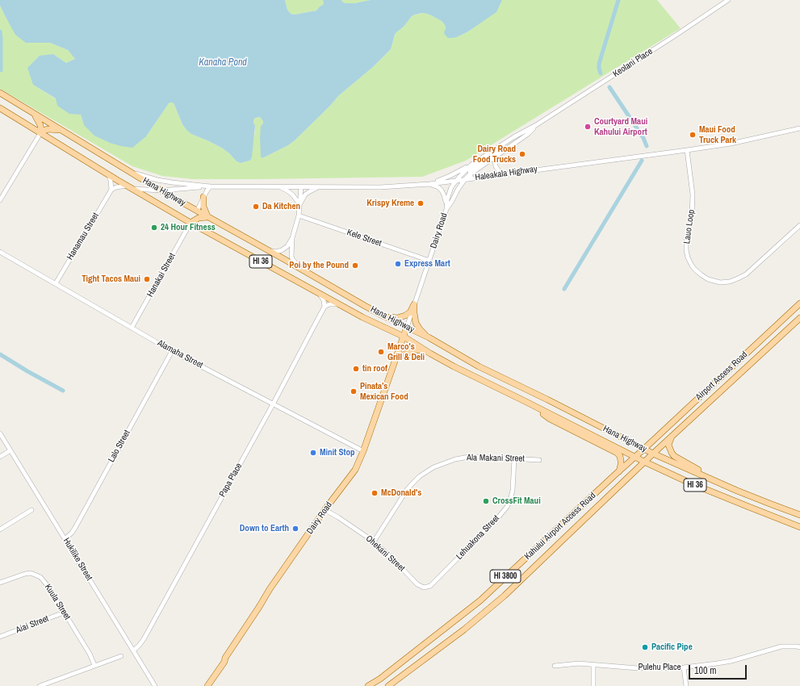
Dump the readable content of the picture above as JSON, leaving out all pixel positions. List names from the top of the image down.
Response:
{
  "streets": {
    "main road": [
      "Hana Highway",
      "Dairy Road",
      "HI 36",
      "Airport Access Road",
      "Kahului Airport Access Road",
      "HI 3800"
    ],
    "street": [
      "Keolani Place",
      "Haleakala Highway",
      "Lauo Loop",
      "Hanamau Street",
      "Kele Street",
      "Hanakai Street",
      "Alamaha Street",
      "Lalo Street",
      "Ala Makani Street",
      "Papa Place",
      "Lehuakona Street",
      "Ohekani Street",
      "Hukilike Street",
      "Kuula Street",
      "Aiai Street",
      "Pulehu Place"
    ]
  },
  "crossings": [
    ["Keolani Place", "Haleakala Highway"],
    ["Keolani Place", "Dairy Road"],
    ["Haleakala Highway", "Hana Highway"],
    ["Haleakala Highway", "Lauo Loop"],
    ["Haleakala Highway", "Dairy Road"],
    ["Hana Highway", "Dairy Road"],
    ["Hana Highway", "HI 36"],
    ["Hana Highway", "Hanakai Street"],
    ["Hana Highway", "Airport Access Road"],
    ["Hana Highway", "Kahului Airport Access Road"],
    ["Dairy Road", "Kele Street"],
    ["Dairy Road", "Alamaha Street"],
    ["Dairy Road", "Ohekani Street"],
    ["Hanamau Street", "Alamaha Street"],
    ["Hanakai Street", "Alamaha Street"],
    ["Alamaha Street", "Lalo Street"],
    ["Alamaha Street", "Papa Place"],
    ["Airport Access Road", "Kahului Airport Access Road"],
    ["Lalo Street", "Hukilike Street"],
    ["Ala Makani Street", "Lehuakona Street"],
    ["Ala Makani Street", "Ohekani Street"],
    ["Papa Place", "Hukilike Street"],
    ["Lehuakona Street", "Ohekani Street"],
    ["Kuula Street", "Aiai Street"]
  ],
  "water": ["Kanaha Pond"],
  "places": [
    "Courtyard Maui Kahului Airport",
    "Maui Food Truck Park",
    "Dairy Road Food Trucks",
    "Krispy Kreme",
    "Da Kitchen",
    "24 Hour Fitness",
    "Express Mart",
    "Poi by the Pound",
    "Tight Tacos Maui",
    "Marco's Grill & Deli",
    "tin roof",
    "Pinata’s Mexican Food",
    "Minit Stop",
    "McDonald's",
    "CrossFit Maui",
    "Down to Earth",
    "Pacific Pipe"
  ],
  "scale_bar": "100 m"
}
